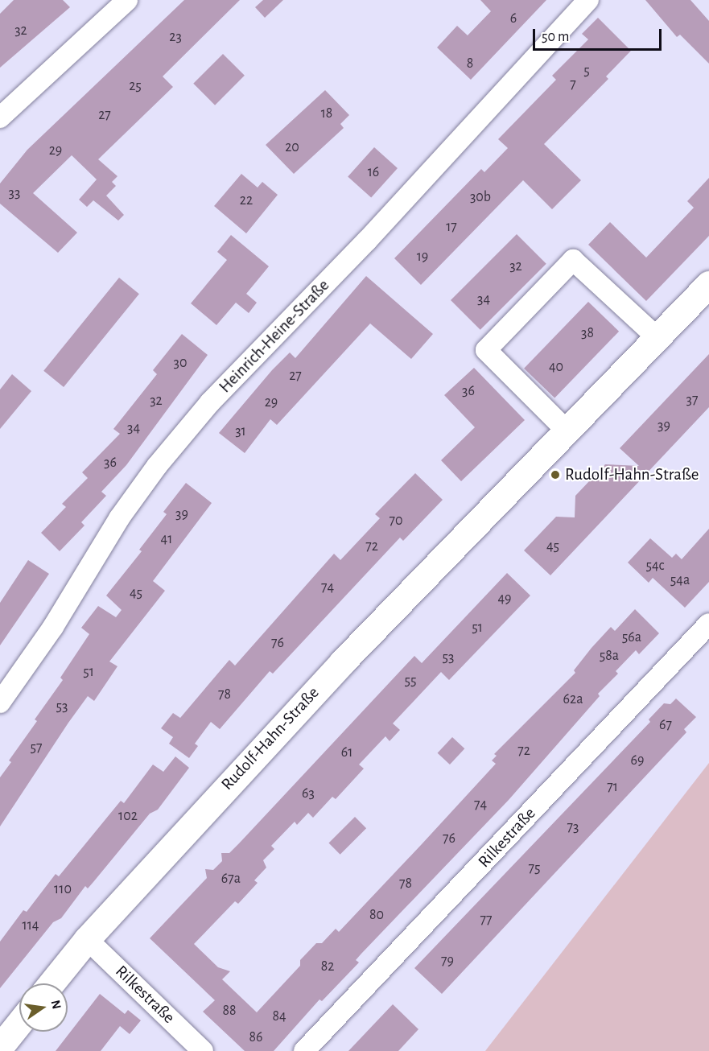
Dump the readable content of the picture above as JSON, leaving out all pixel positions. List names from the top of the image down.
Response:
{
  "streets": {
    "street": ["Heinrich-Heine-Straße", "Rudolf-Hahn-Straße", "Rilkestraße"]
  },
  "crossings": [
    ["Rudolf-Hahn-Straße", "Rilkestraße"]
  ],
  "places": ["Rudolf-Hahn-Straße"],
  "house_numbers": [
    "6",
    "32",
    "23",
    "8",
    "5",
    "7",
    "25",
    "18",
    "27",
    "20",
    "29",
    "16",
    "33",
    "30b",
    "22",
    "17",
    "19",
    "32",
    "34",
    "38",
    "30",
    "40",
    "27",
    "36",
    "37",
    "32",
    "29",
    "39",
    "34",
    "31",
    "36",
    "39",
    "70",
    "41",
    "72",
    "45",
    "54c",
    "54a",
    "74",
    "45",
    "49",
    "51",
    "56a",
    "76",
    "58a",
    "53",
    "51",
    "55",
    "78",
    "62a",
    "53",
    "67",
    "57",
    "72",
    "61",
    "69",
    "71",
    "63",
    "74",
    "102",
    "73",
    "76",
    "75",
    "67a",
    "78",
    "110",
    "80",
    "77",
    "114",
    "79",
    "82",
    "88",
    "84",
    "86"
  ],
  "scale_bar": "50 m",
  "north": "right"
}
